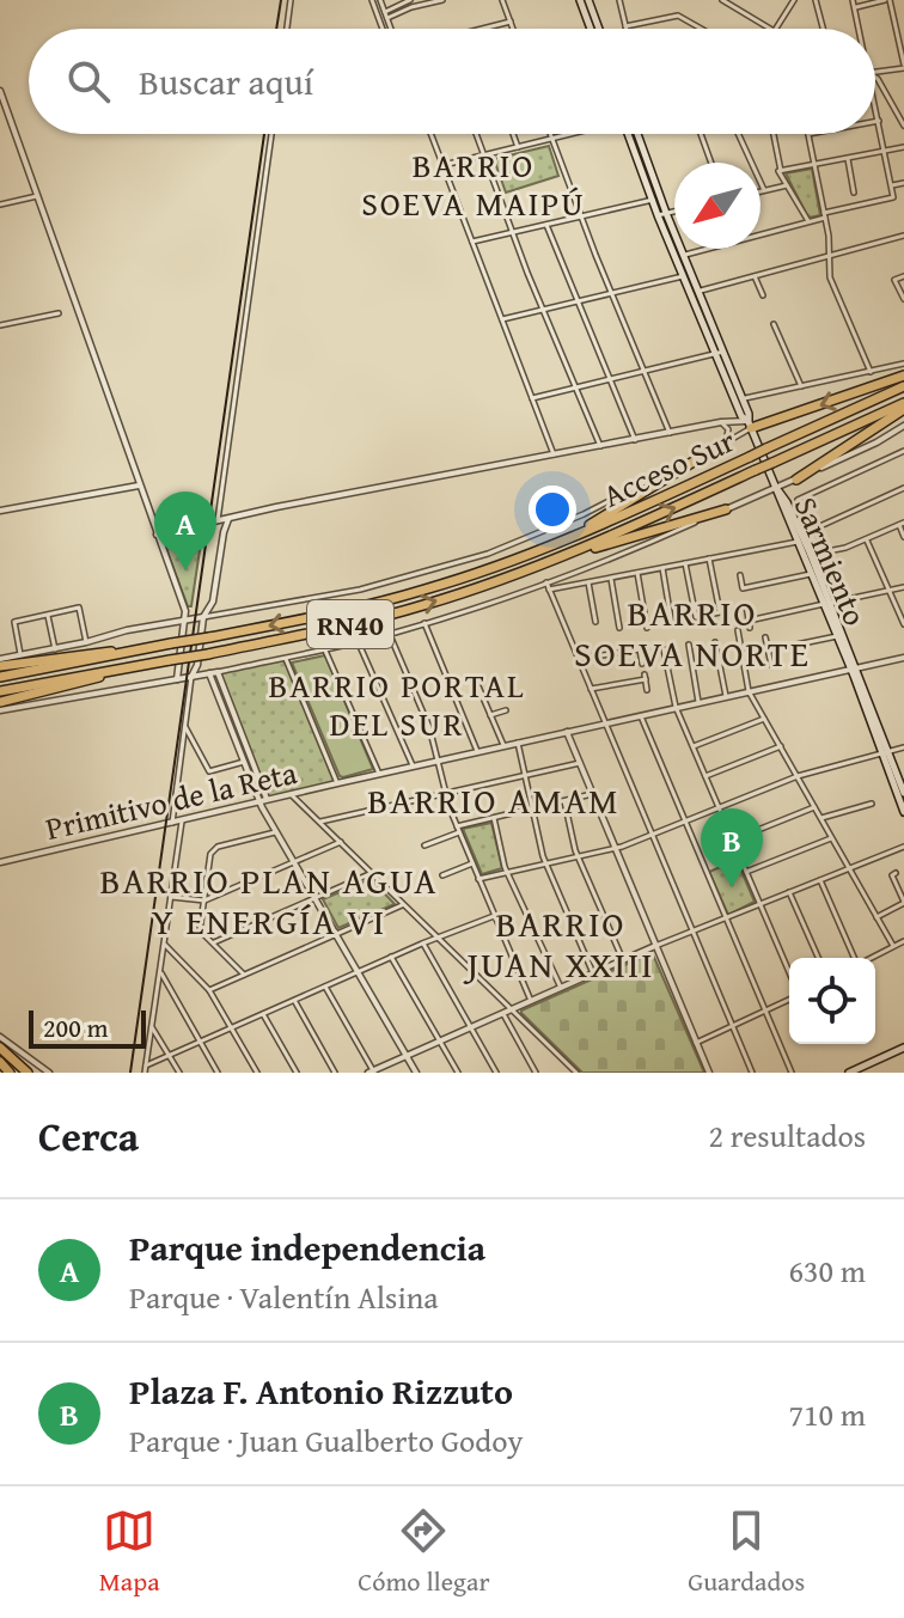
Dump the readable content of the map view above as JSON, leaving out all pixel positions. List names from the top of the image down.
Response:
{
  "streets": {
    "highway": ["Acceso Sur", "RN40"],
    "main road": ["Sarmiento"],
    "street": ["Primitivo de la Reta"]
  },
  "crossings": [
    ["Sarmiento", "Primitivo de la Reta"]
  ],
  "districts": [
    "BARRIO SOEVA MAIPÚ",
    "BARRIO SOEVA NORTE",
    "BARRIO PORTAL DEL SUR",
    "BARRIO AMAM",
    "BARRIO PLAN AGUA Y ENERGÍA VI",
    "BARRIO JUAN XXIII"
  ],
  "scale_bar": "200 m",
  "north": "bottom left",
  "page": {
    "search": "Buscar aquí",
    "pins": ["A", "B"],
    "scale": "200 m",
    "heading": ["Cerca", "2 resultados"],
    "list": [
      {
        "mark": "A",
        "name": "Parque independencia",
        "note": "Parque · Valentín Alsina",
        "value": "630 m"
      },
      {
        "mark": "B",
        "name": "Plaza F. Antonio Rizzuto",
        "note": "Parque · Juan Gualberto Godoy",
        "value": "710 m"
      }
    ],
    "nav": ["Mapa", "Cómo llegar", "Guardados"]
  }
}
